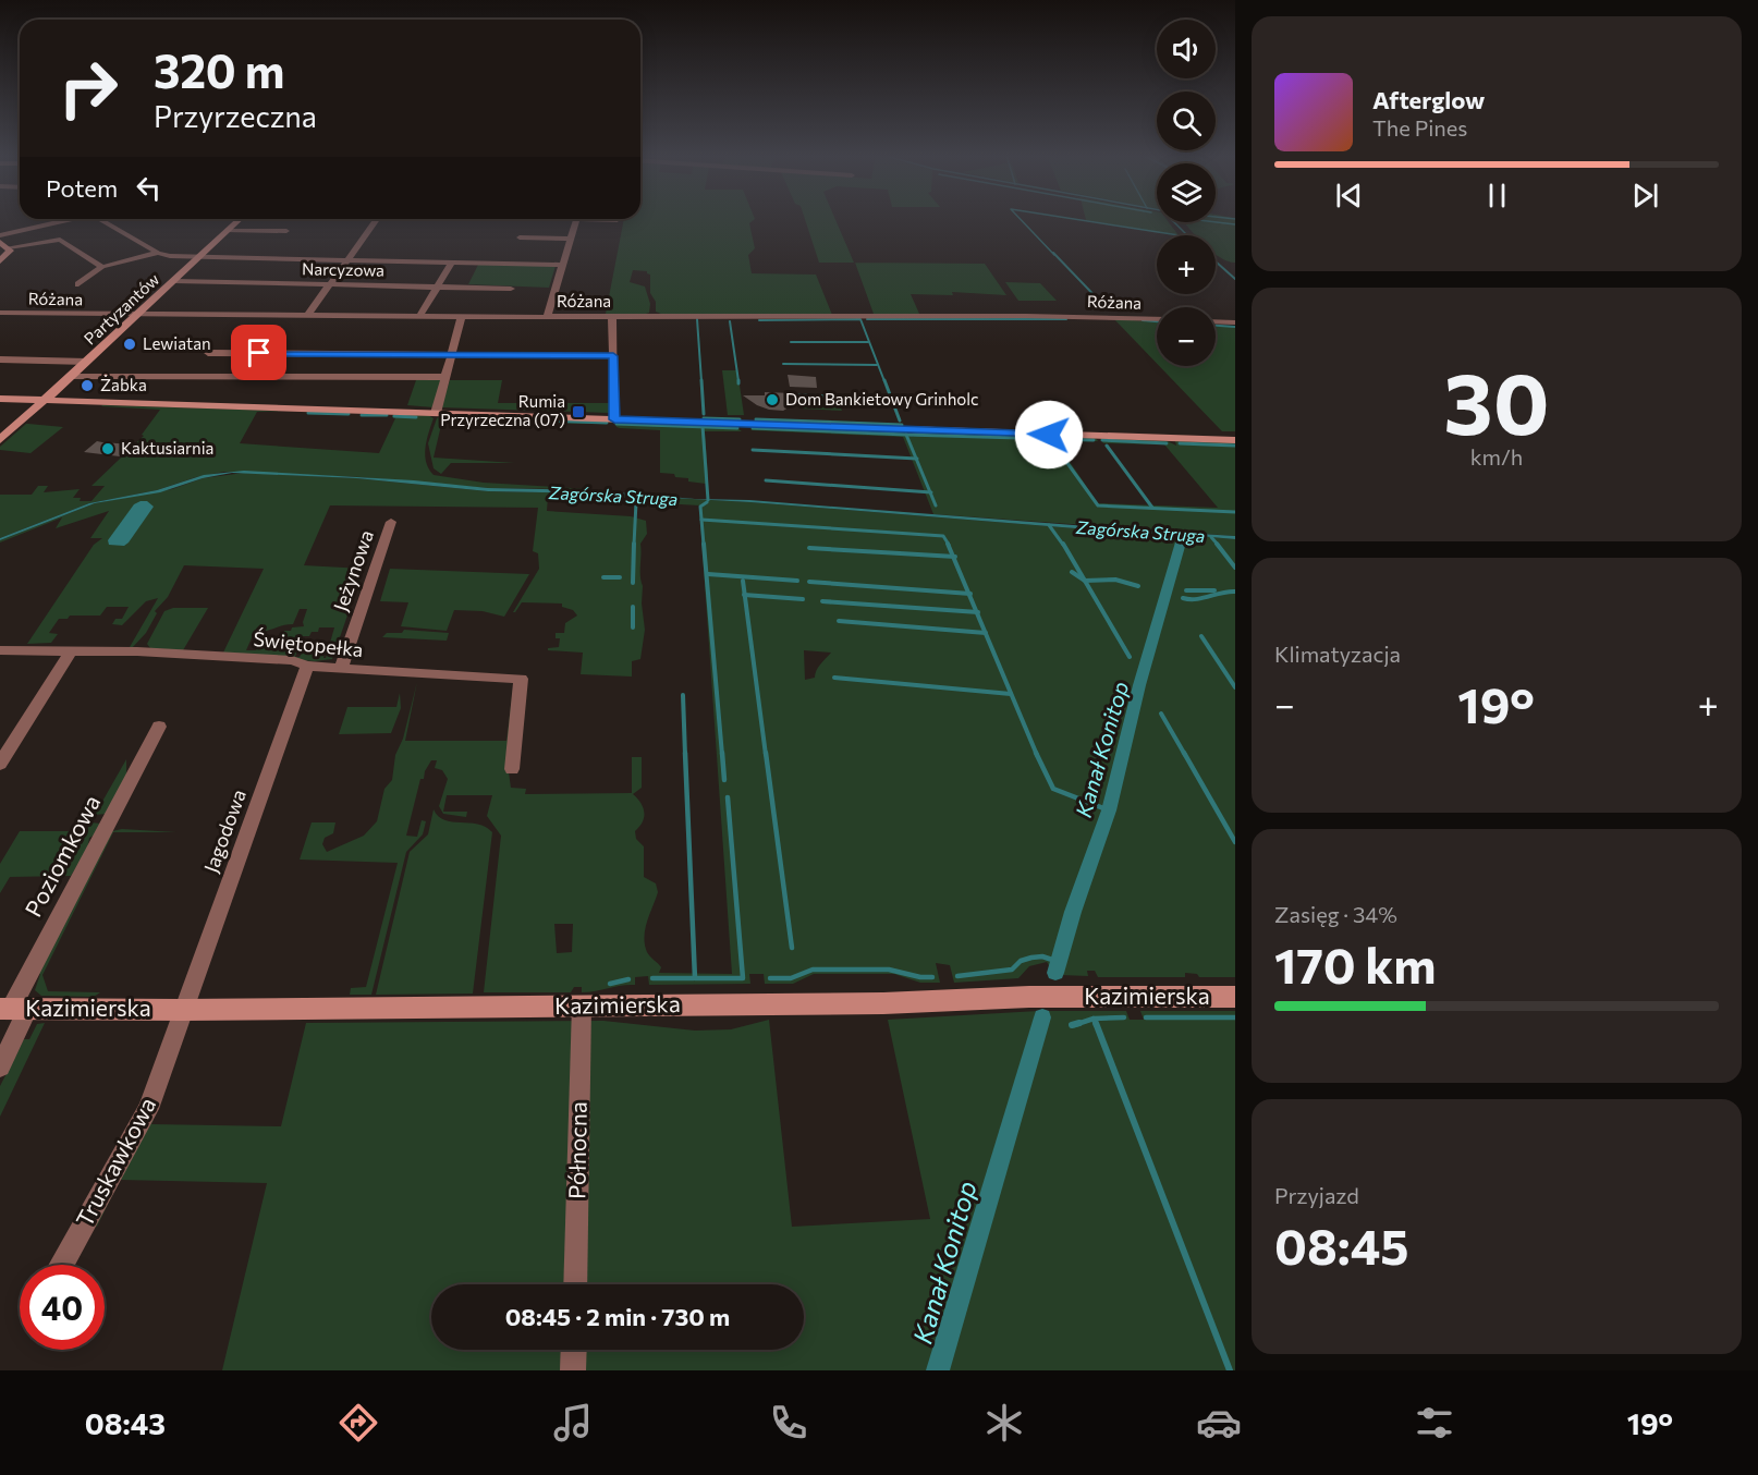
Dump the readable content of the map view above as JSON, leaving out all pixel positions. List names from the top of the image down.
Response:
{
  "streets": {
    "street": [
      "Narcyzowa",
      "Różana",
      "Partyzantów",
      "Jeżynowa",
      "Świętopełka",
      "Jagodowa",
      "Poziomkowa",
      "Kazimierska",
      "Północna",
      "Truskawkowa"
    ]
  },
  "crossings": [
    ["Narcyzowa", "Partyzantów"],
    ["Różana", "Partyzantów"],
    ["Jeżynowa", "Świętopełka"],
    ["Świętopełka", "Jagodowa"],
    ["Jagodowa", "Kazimierska"],
    ["Jagodowa", "Truskawkowa"],
    ["Poziomkowa", "Kazimierska"],
    ["Kazimierska", "Północna"],
    ["Kazimierska", "Truskawkowa"]
  ],
  "water": ["Zagórska Struga", "Kanał Konitop"],
  "places": {
    "other": [
      "Lewiatan",
      "Żabka",
      "Dom Bankietowy Grinholc",
      "Kaktusiarnia"
    ],
    "transit": ["Rumia Przyrzeczna (07)"]
  },
  "page": {
    "map_buttons": ["+", "−"],
    "turn": ["320 m", "Przyrzeczna"],
    "song": ["Afterglow", "The Pines"],
    "then": "Potem",
    "tile": [
      ["30", "km/h"],
      "Klimatyzacja",
      ["Zasięg · 34%", "170 km"],
      ["Przyjazd", "08:45"]
    ],
    "heat": ["−", "19°", "+"],
    "limit": "40",
    "trip": "08:45 · 2 min · 730 m",
    "tabs": ["08:43", "19°"]
  }
}
